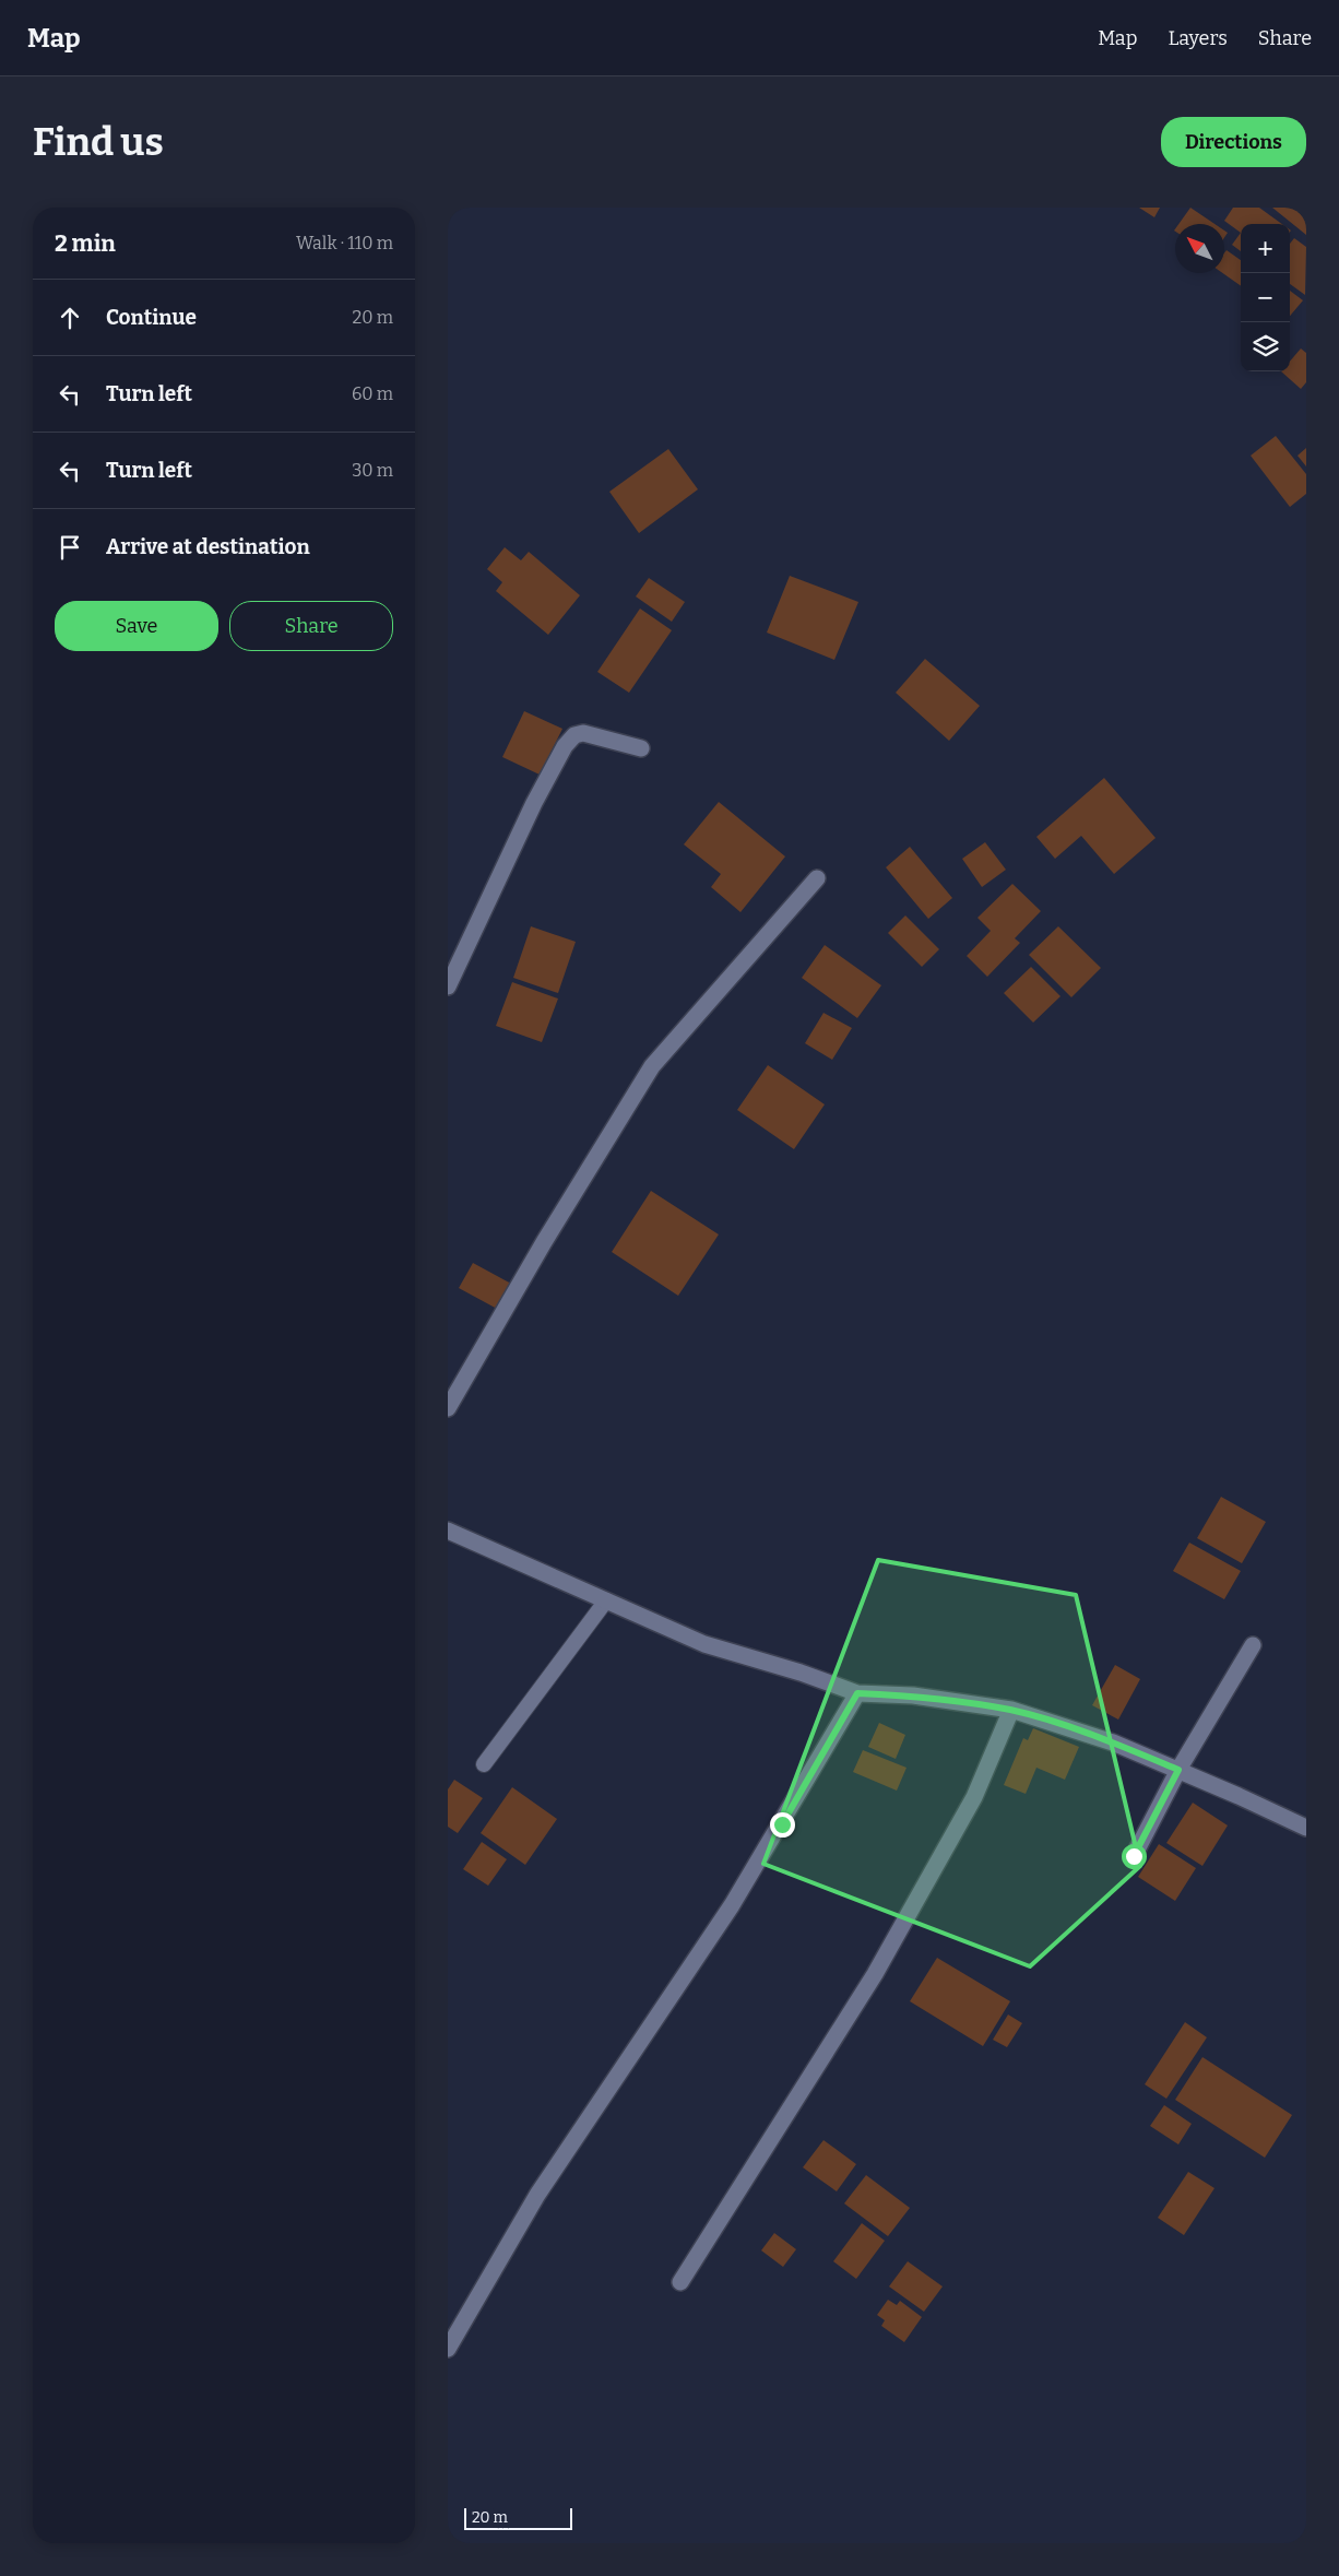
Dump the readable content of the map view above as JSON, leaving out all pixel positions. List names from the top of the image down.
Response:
{
  "scale_bar": "20 m",
  "north": "top left",
  "page": {
    "header": "Map",
    "nav": ["Map", "Layers", "Share"],
    "buttons": [
      "Directions",
      ["Save", "Share"]
    ],
    "title": "Find us",
    "heading": ["2 min", "Walk · 110 m"],
    "map_buttons": ["+", "−"],
    "list": [
      ["Continue", "20 m"],
      ["Turn left", "60 m"],
      ["Turn left", "30 m"],
      "Arrive at destination"
    ],
    "scale": "20 m"
  }
}
